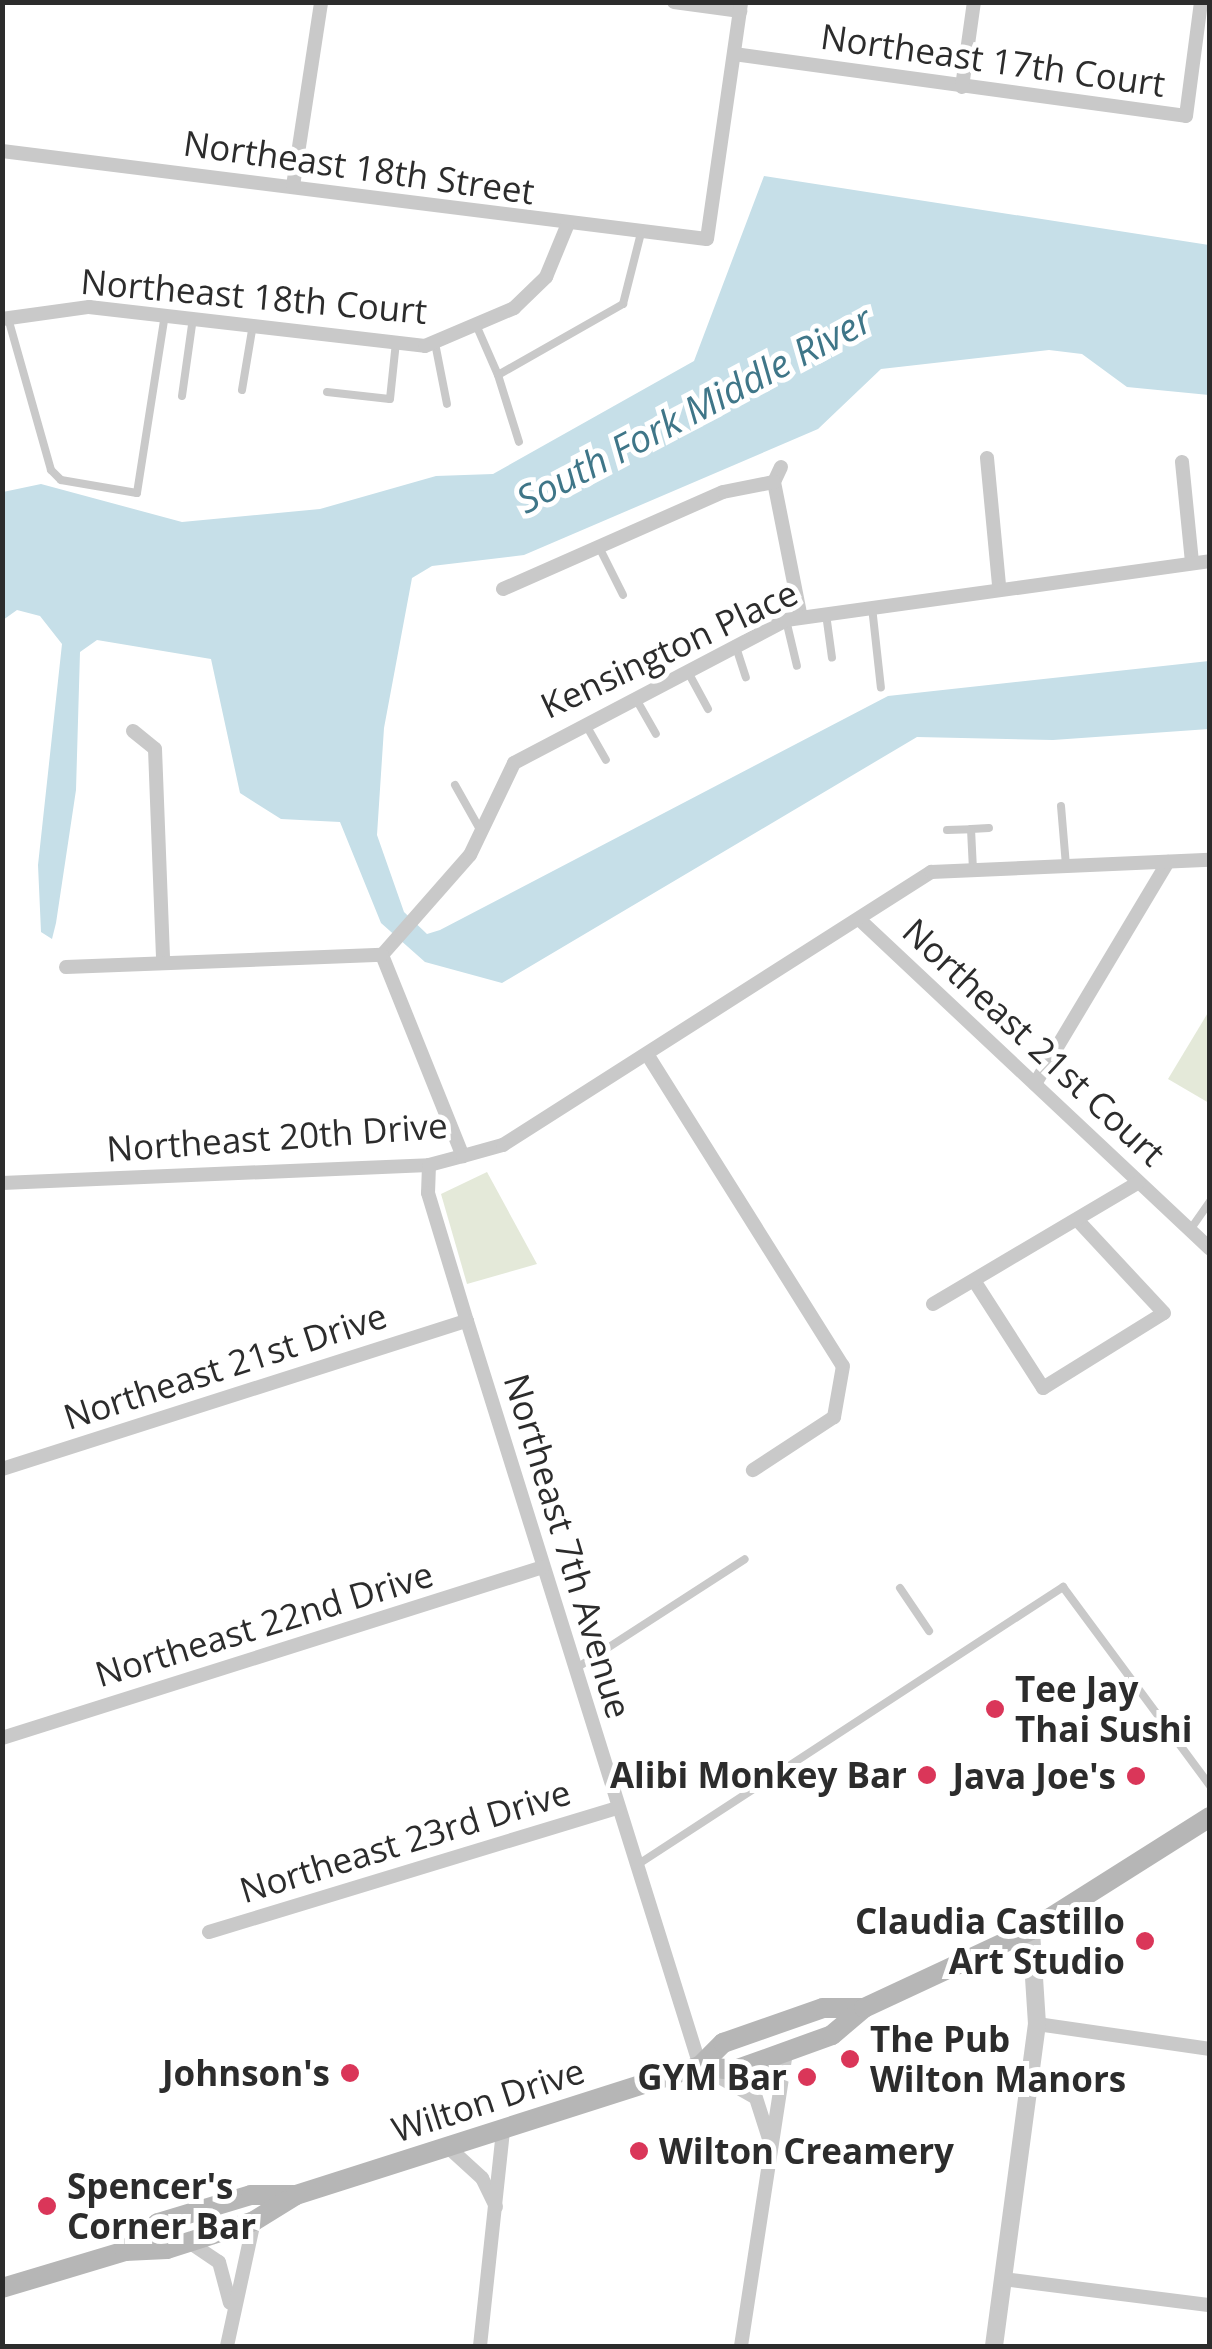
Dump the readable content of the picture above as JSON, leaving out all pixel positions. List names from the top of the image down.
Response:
{
  "streets": {
    "main road": ["Wilton Drive"],
    "street": [
      "Northeast 17th Court",
      "Northeast 18th Street",
      "Northeast 18th Court",
      "Kensington Place",
      "Northeast 21st Court",
      "Northeast 20th Drive",
      "Northeast 21st Drive",
      "Northeast 7th Avenue",
      "Northeast 22nd Drive",
      "Northeast 23rd Drive"
    ]
  },
  "crossings": [
    ["Northeast 17th Court", "Northeast 18th Street"],
    ["Northeast 18th Street", "Northeast 18th Court"],
    ["Northeast 21st Court", "Northeast 20th Drive"],
    ["Northeast 20th Drive", "Northeast 7th Avenue"],
    ["Northeast 21st Drive", "Northeast 7th Avenue"],
    ["Northeast 7th Avenue", "Northeast 22nd Drive"],
    ["Northeast 7th Avenue", "Northeast 23rd Drive"],
    ["Northeast 7th Avenue", "Wilton Drive"]
  ],
  "water": ["South Fork Middle River"],
  "places": [
    "Tee Jay Thai Sushi",
    "Alibi Monkey Bar",
    "Java Joe's",
    "Claudia Castillo Art Studio",
    "The Pub Wilton Manors",
    "Johnson's",
    "GYM Bar",
    "Wilton Creamery",
    "Spencer's Corner Bar"
  ]
}
